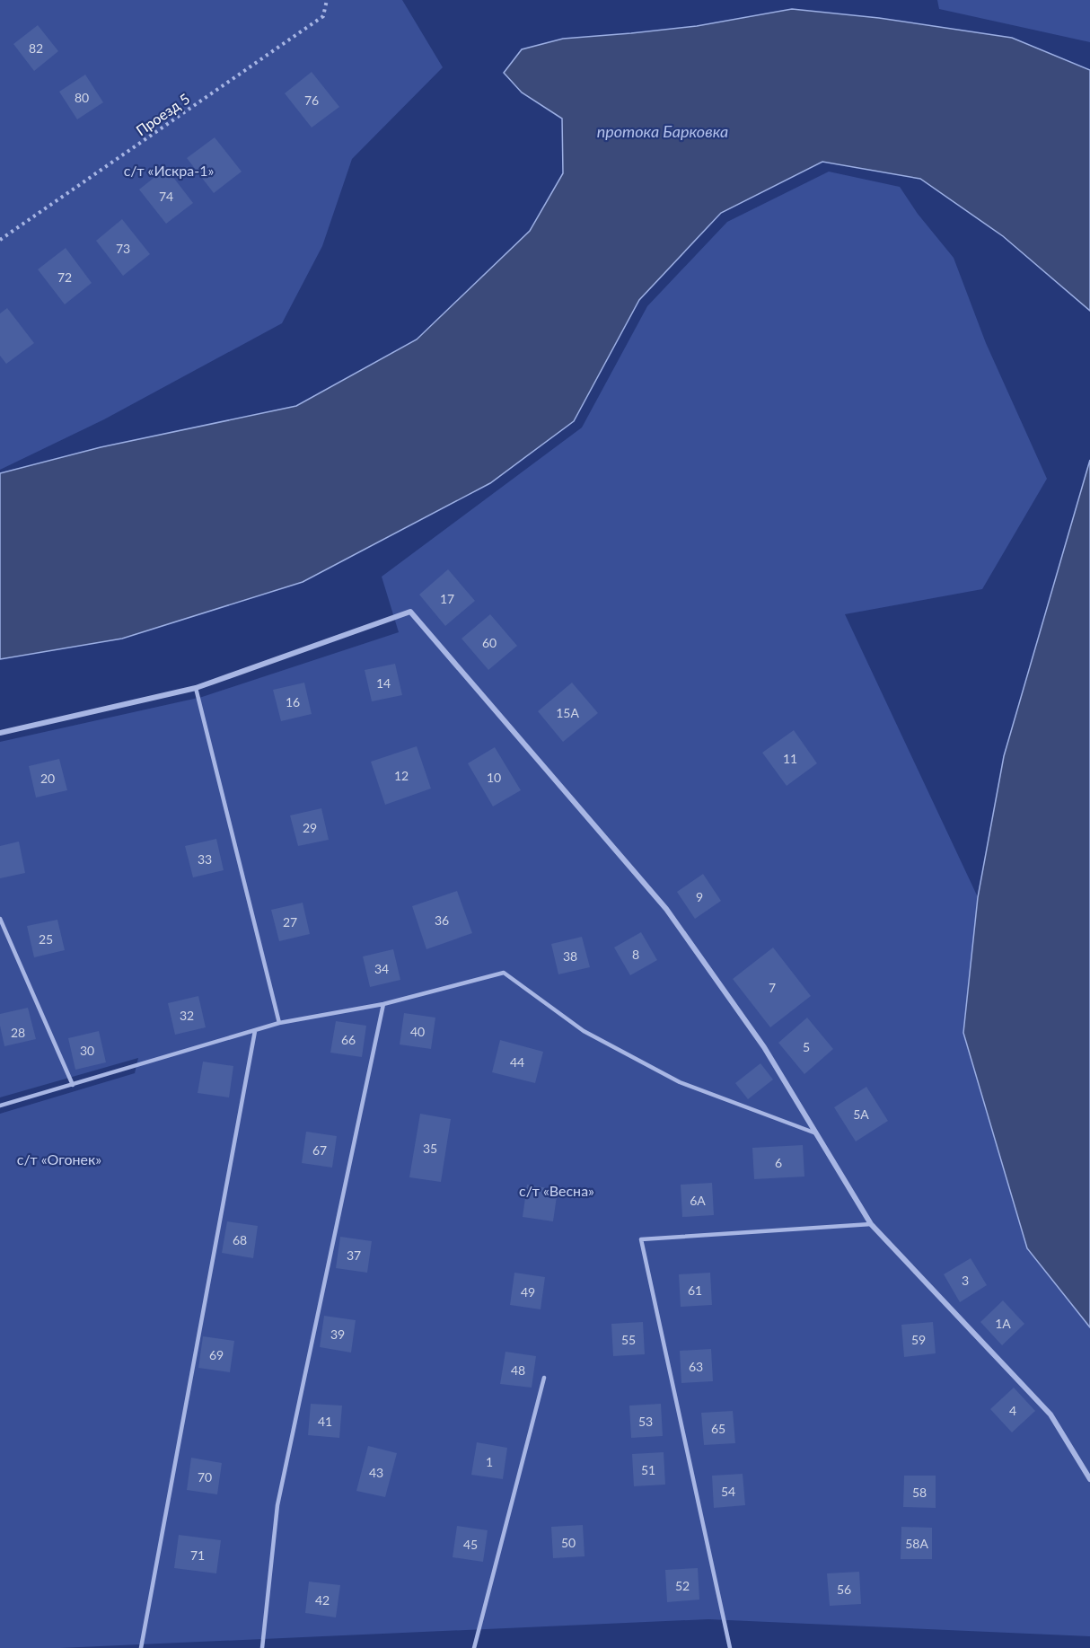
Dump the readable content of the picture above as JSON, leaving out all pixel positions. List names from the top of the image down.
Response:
{
  "streets": {
    "path": ["Проезд 5"]
  },
  "water": ["протока Барковка"],
  "parks": ["с/т «Искра-1»", "с/т «Огонек»", "с/т «Весна»"],
  "house_numbers": [
    "82",
    "80",
    "76",
    "74",
    "73",
    "72",
    "17",
    "60",
    "14",
    "16",
    "15А",
    "11",
    "12",
    "10",
    "20",
    "29",
    "33",
    "9",
    "36",
    "27",
    "25",
    "8",
    "38",
    "34",
    "7",
    "32",
    "40",
    "28",
    "66",
    "5",
    "30",
    "44",
    "5А",
    "35",
    "67",
    "6",
    "6А",
    "68",
    "37",
    "3",
    "61",
    "49",
    "1А",
    "39",
    "55",
    "59",
    "69",
    "63",
    "48",
    "4",
    "41",
    "53",
    "65",
    "1",
    "51",
    "43",
    "70",
    "54",
    "58",
    "50",
    "58А",
    "45",
    "71",
    "52",
    "56",
    "42"
  ]
}
